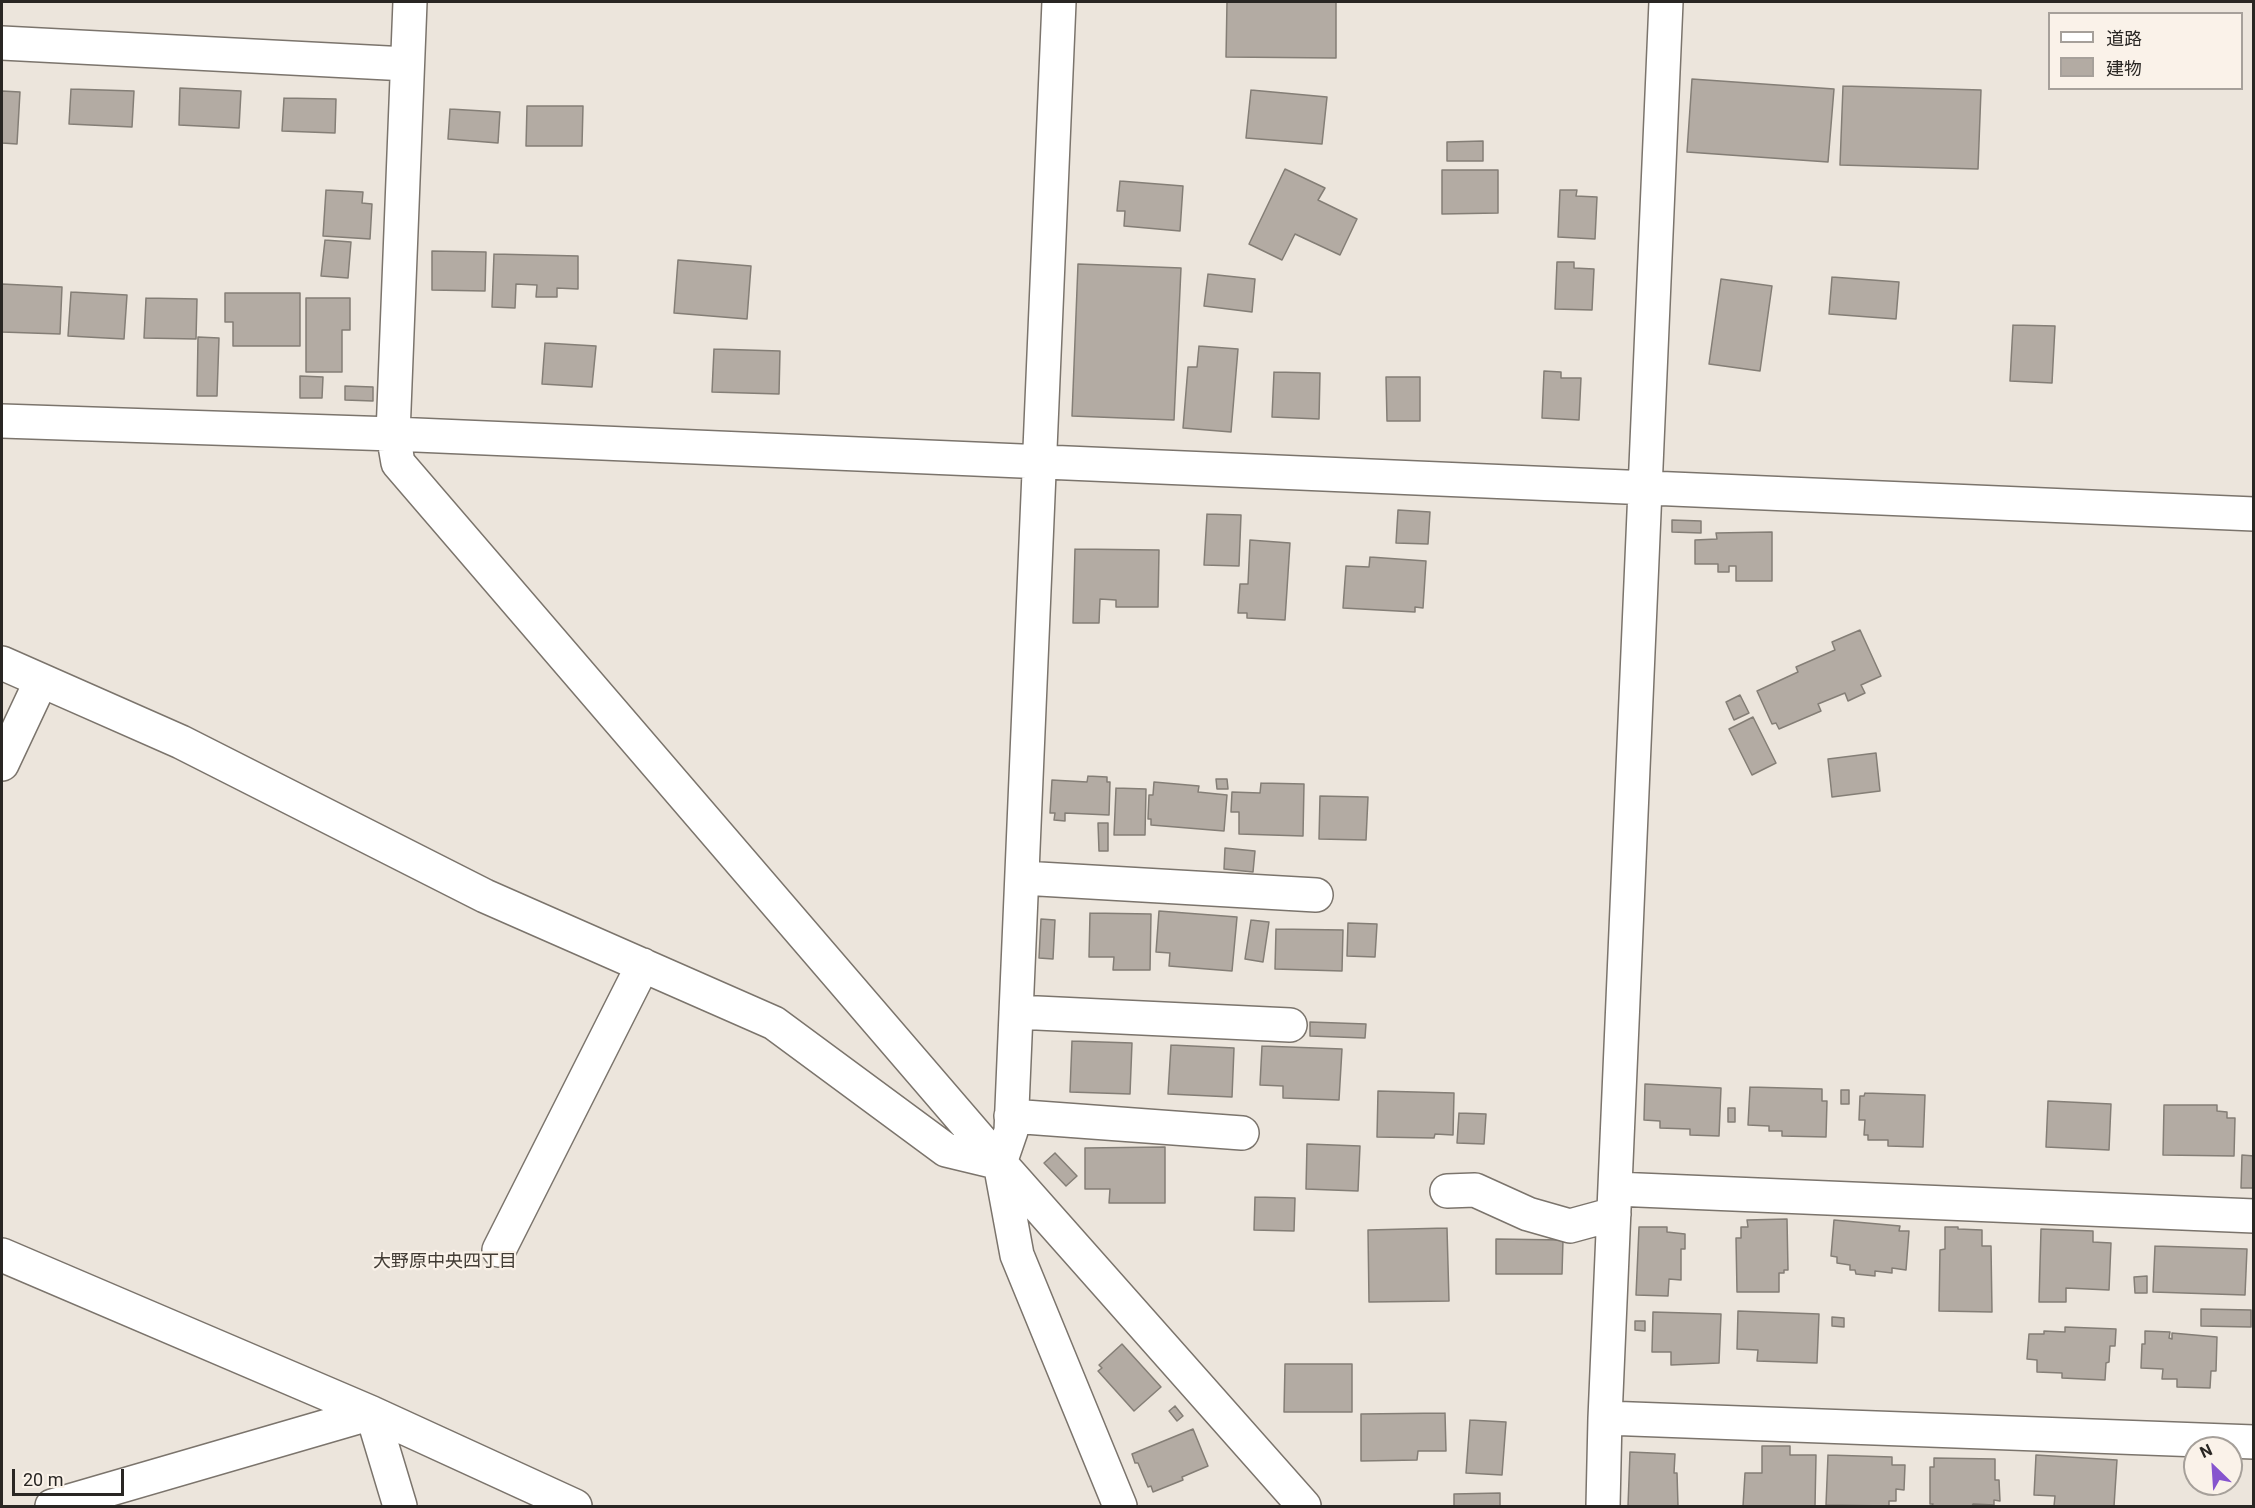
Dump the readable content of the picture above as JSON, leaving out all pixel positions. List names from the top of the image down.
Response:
{
  "districts": ["大野原中央四丁目"],
  "legend": ["道路", "建物"],
  "scale_bar": "20 m",
  "north": "top left"
}
